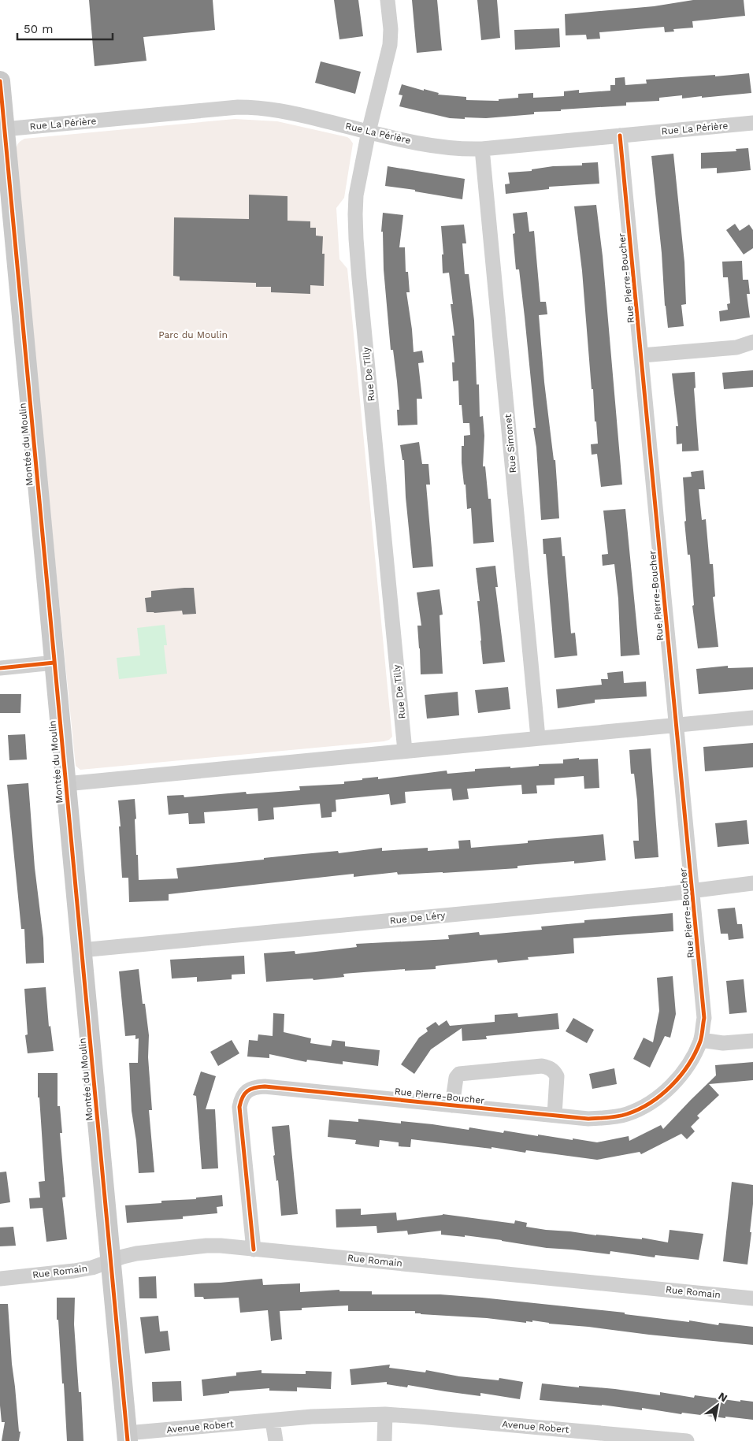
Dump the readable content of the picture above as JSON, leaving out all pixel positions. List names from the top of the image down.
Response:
{
  "streets": {
    "street": [
      "Rue La Périère",
      "Rue Pierre-Boucher",
      "Rue De Tilly",
      "Rue Simonet",
      "Montée du Moulin",
      "Rue De Léry",
      "Rue Romain",
      "Avenue Robert"
    ]
  },
  "crossings": [
    ["Rue La Périère", "Rue Pierre-Boucher"],
    ["Rue La Périère", "Rue De Tilly"],
    ["Rue La Périère", "Rue Simonet"],
    ["Rue La Périère", "Montée du Moulin"],
    ["Rue Pierre-Boucher", "Rue De Léry"],
    ["Rue Pierre-Boucher", "Rue Romain"],
    ["Montée du Moulin", "Rue De Léry"],
    ["Montée du Moulin", "Rue Romain"],
    ["Montée du Moulin", "Avenue Robert"]
  ],
  "parks": ["Parc du Moulin"],
  "scale_bar": "50 m",
  "north": "top right"
}
